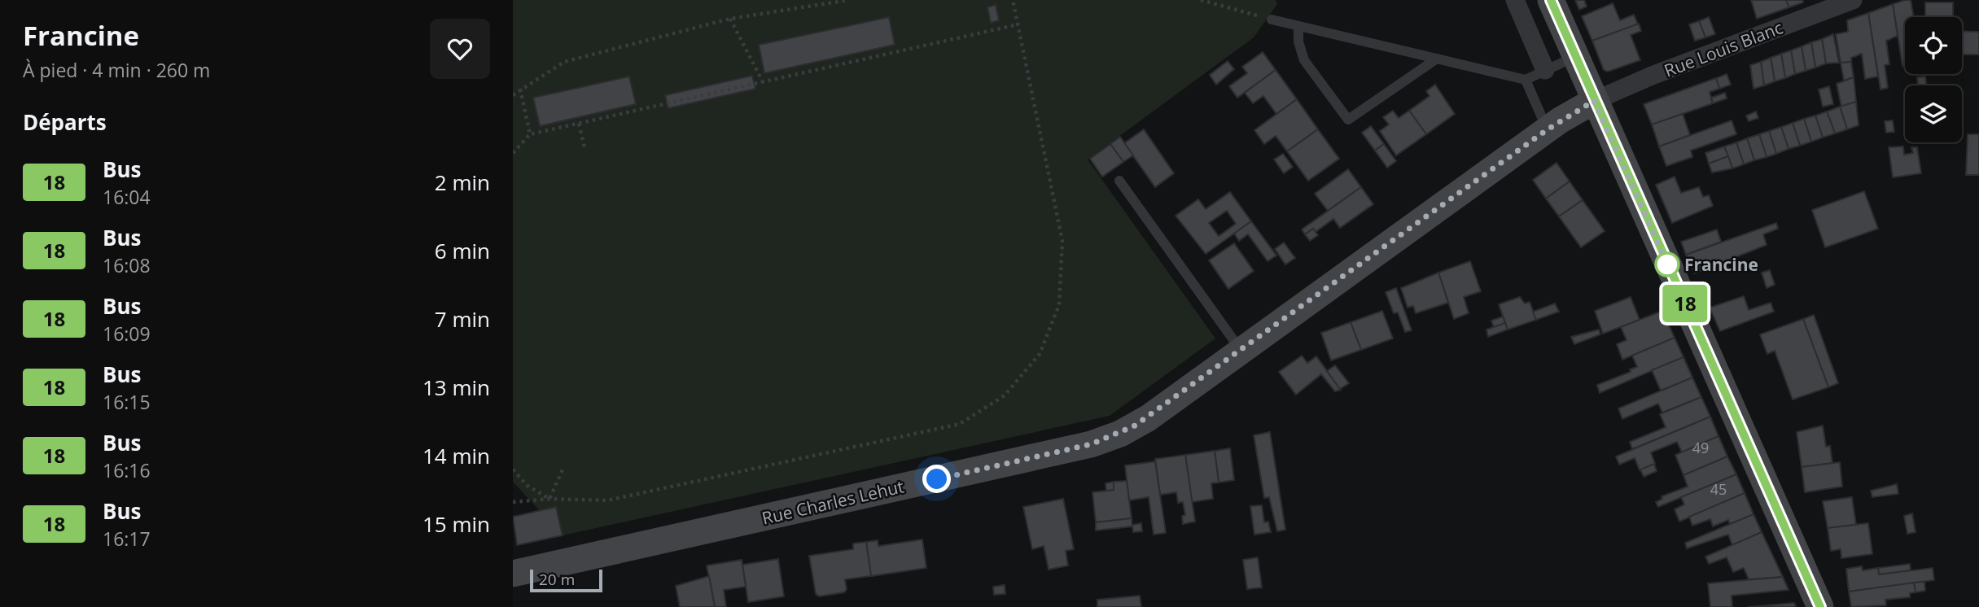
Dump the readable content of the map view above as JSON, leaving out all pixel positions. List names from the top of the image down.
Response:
{
  "streets": {
    "street": ["Rue Louis Blanc", "Rue Charles Lehut"]
  },
  "crossings": [
    ["Rue Louis Blanc", "Rue Charles Lehut"]
  ],
  "places": ["Francine"],
  "lines": ["bus line 18"],
  "house_numbers": ["49", "45"],
  "scale_bar": "20 m",
  "page": {
    "heading": [
      ["Francine", "À pied · 4 min · 260 m"],
      "Départs"
    ],
    "on_map": "18",
    "list": [
      {
        "mark": "18",
        "name": "Bus",
        "note": "16:04",
        "value": "2 min"
      },
      {
        "mark": "18",
        "name": "Bus",
        "note": "16:08",
        "value": "6 min"
      },
      {
        "mark": "18",
        "name": "Bus",
        "note": "16:09",
        "value": "7 min"
      },
      {
        "mark": "18",
        "name": "Bus",
        "note": "16:15",
        "value": "13 min"
      },
      {
        "mark": "18",
        "name": "Bus",
        "note": "16:16",
        "value": "14 min"
      },
      {
        "mark": "18",
        "name": "Bus",
        "note": "16:17",
        "value": "15 min"
      }
    ],
    "scale": "20 m"
  }
}
